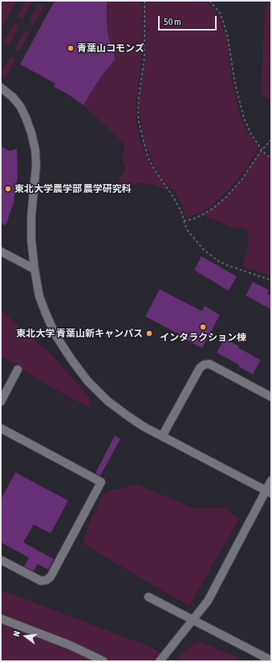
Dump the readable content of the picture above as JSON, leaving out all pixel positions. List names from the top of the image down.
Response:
{
  "places": [
    "青葉山コモンズ",
    "東北大学農学部 農学研究科",
    "インタラクション棟",
    "東北大学 青葉山新キャンパス"
  ],
  "scale_bar": "50 m",
  "north": "left"
}
